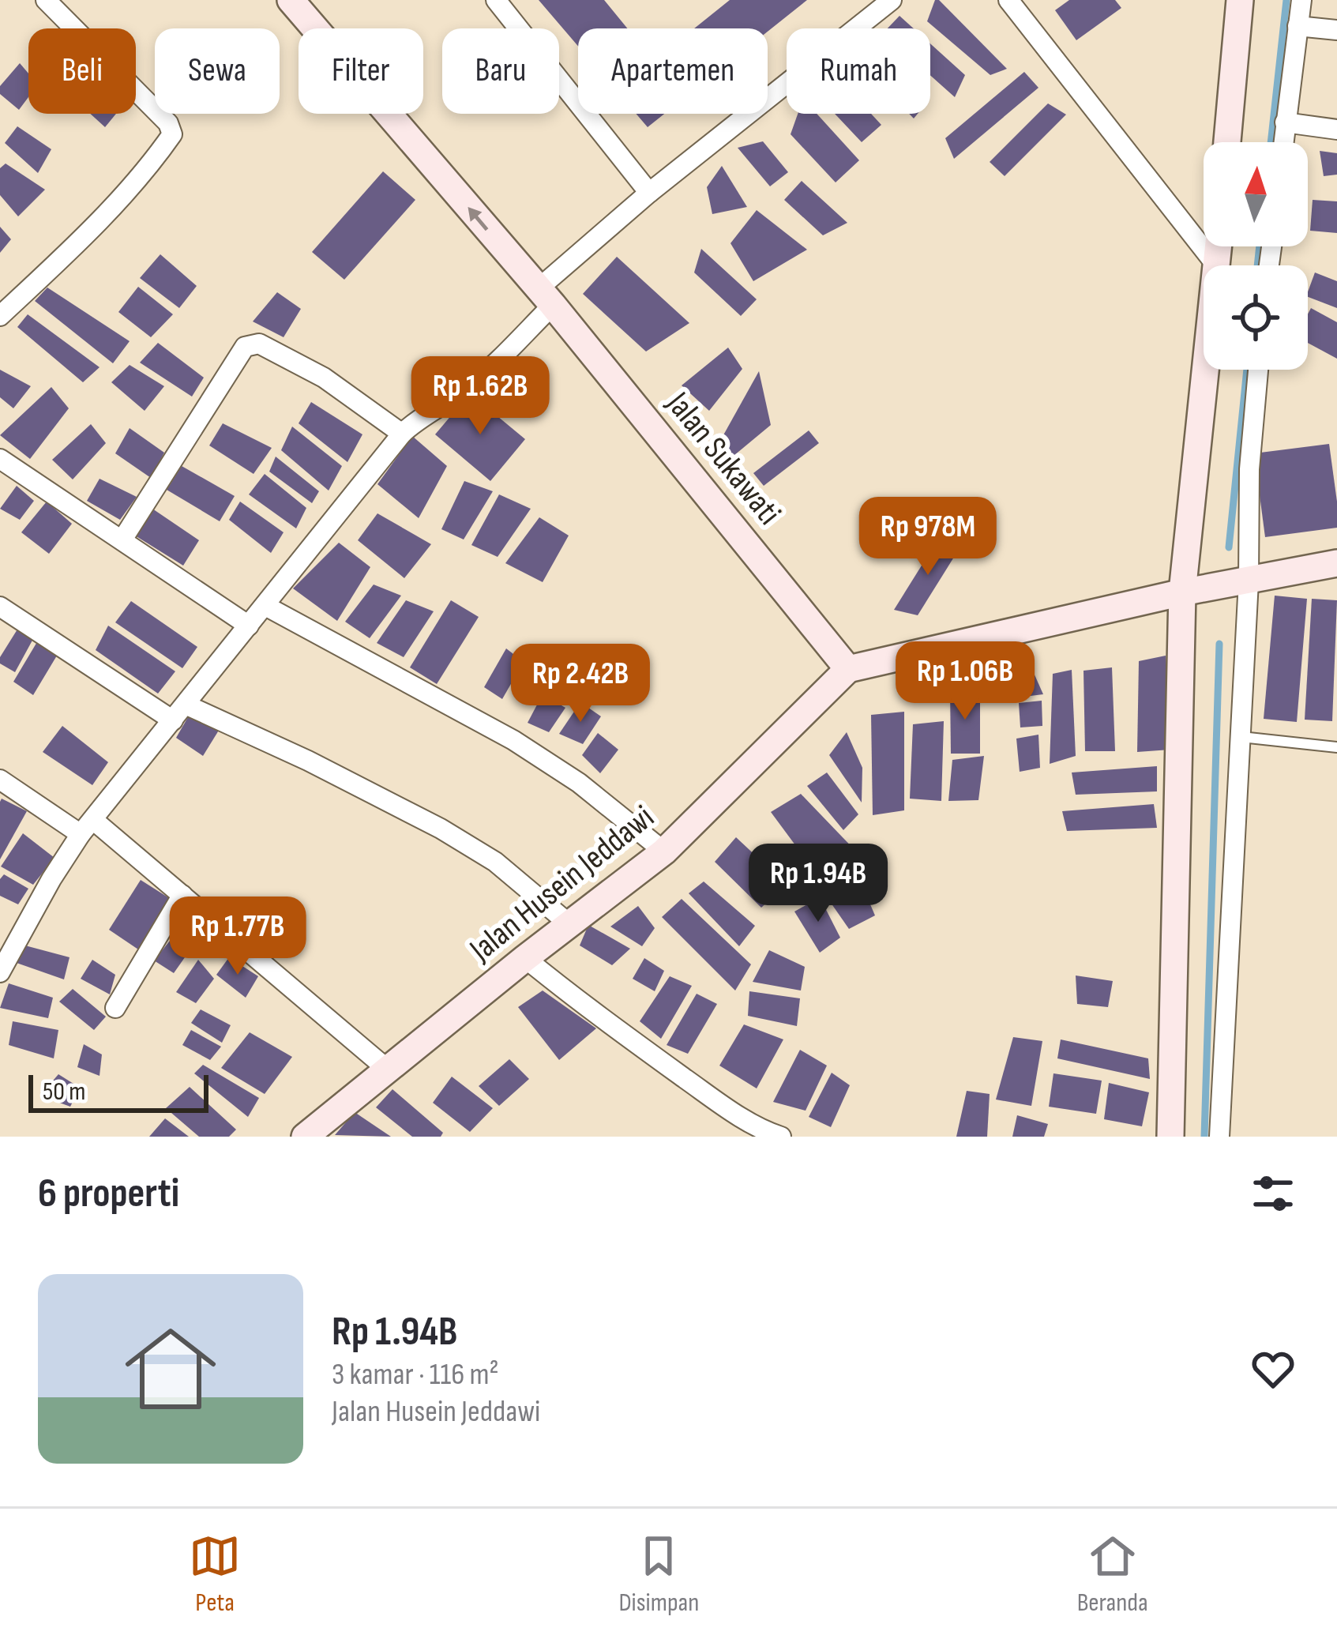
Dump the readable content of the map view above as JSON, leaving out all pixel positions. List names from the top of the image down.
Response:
{
  "streets": {
    "street": ["Jalan Sukawati", "Jalan Husein Jeddawi"]
  },
  "crossings": [
    ["Jalan Sukawati", "Jalan Husein Jeddawi"]
  ],
  "scale_bar": "50 m",
  "north": "top",
  "page": {
    "chip": [
      "Beli",
      "Sewa",
      "Filter",
      "Baru",
      "Apartemen",
      "Rumah"
    ],
    "price": [
      "Rp 1.62B",
      "Rp 978M",
      "Rp 1.06B",
      "Rp 2.42B",
      "Rp 1.94B",
      "Rp 1.77B"
    ],
    "scale": "50 m",
    "heading": "6 properti",
    "list": [
      {
        "name": "Rp 1.94B",
        "note": "3 kamar · 116 m² · Jalan Husein Jeddawi"
      }
    ],
    "tabs": ["Peta", "Disimpan", "Beranda"]
  }
}
